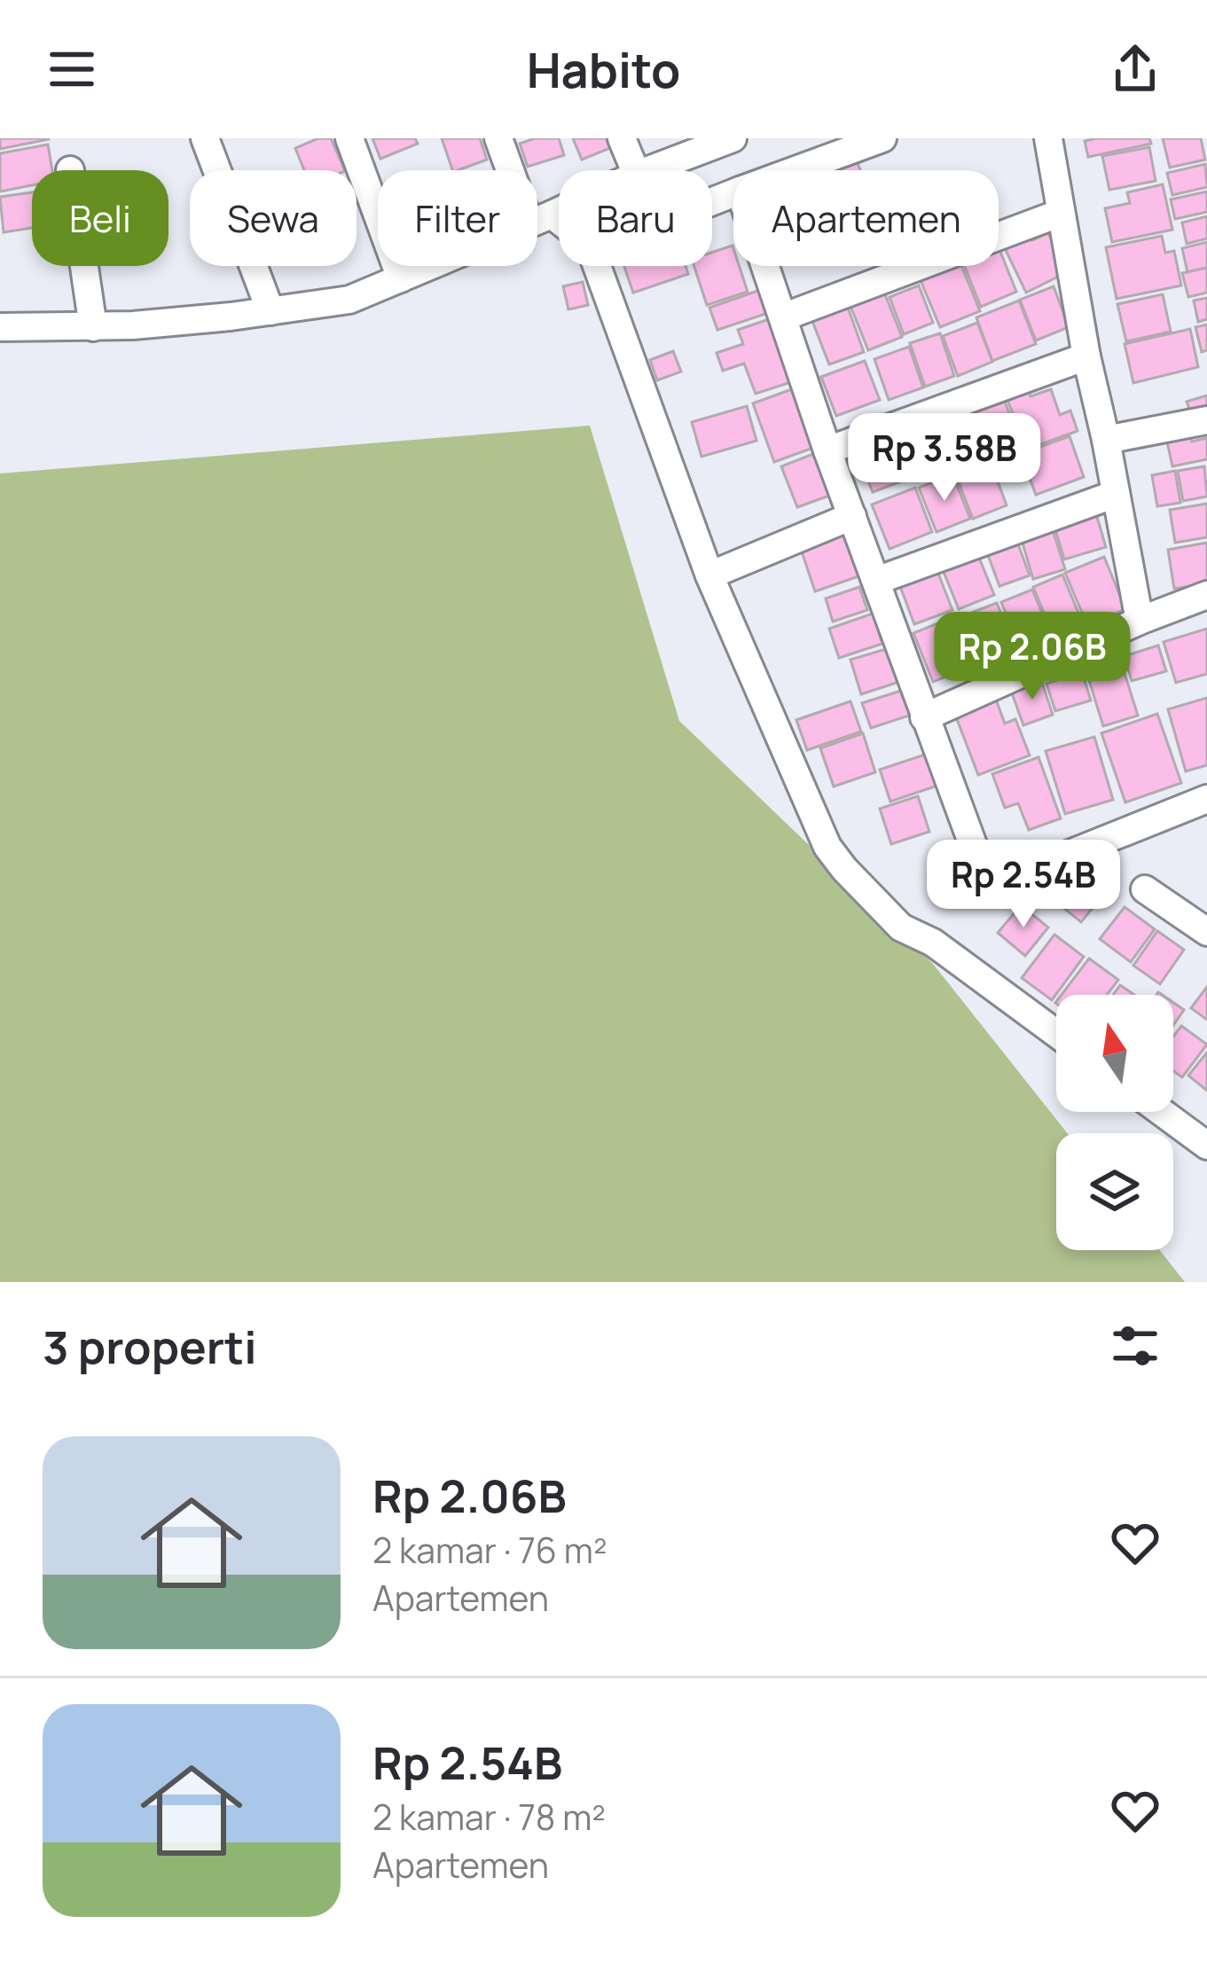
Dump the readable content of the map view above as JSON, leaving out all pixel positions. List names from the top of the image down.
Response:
{
  "north": "top",
  "page": {
    "header": "Habito",
    "chip": [
      "Beli",
      "Sewa",
      "Filter",
      "Baru",
      "Apartemen"
    ],
    "price": ["Rp 3.58B", "Rp 2.06B", "Rp 2.54B"],
    "heading": "3 properti",
    "list": [
      {
        "name": "Rp 2.06B",
        "note": "2 kamar · 76 m² · Apartemen"
      },
      {
        "name": "Rp 2.54B",
        "note": "2 kamar · 78 m² · Apartemen"
      }
    ]
  }
}
